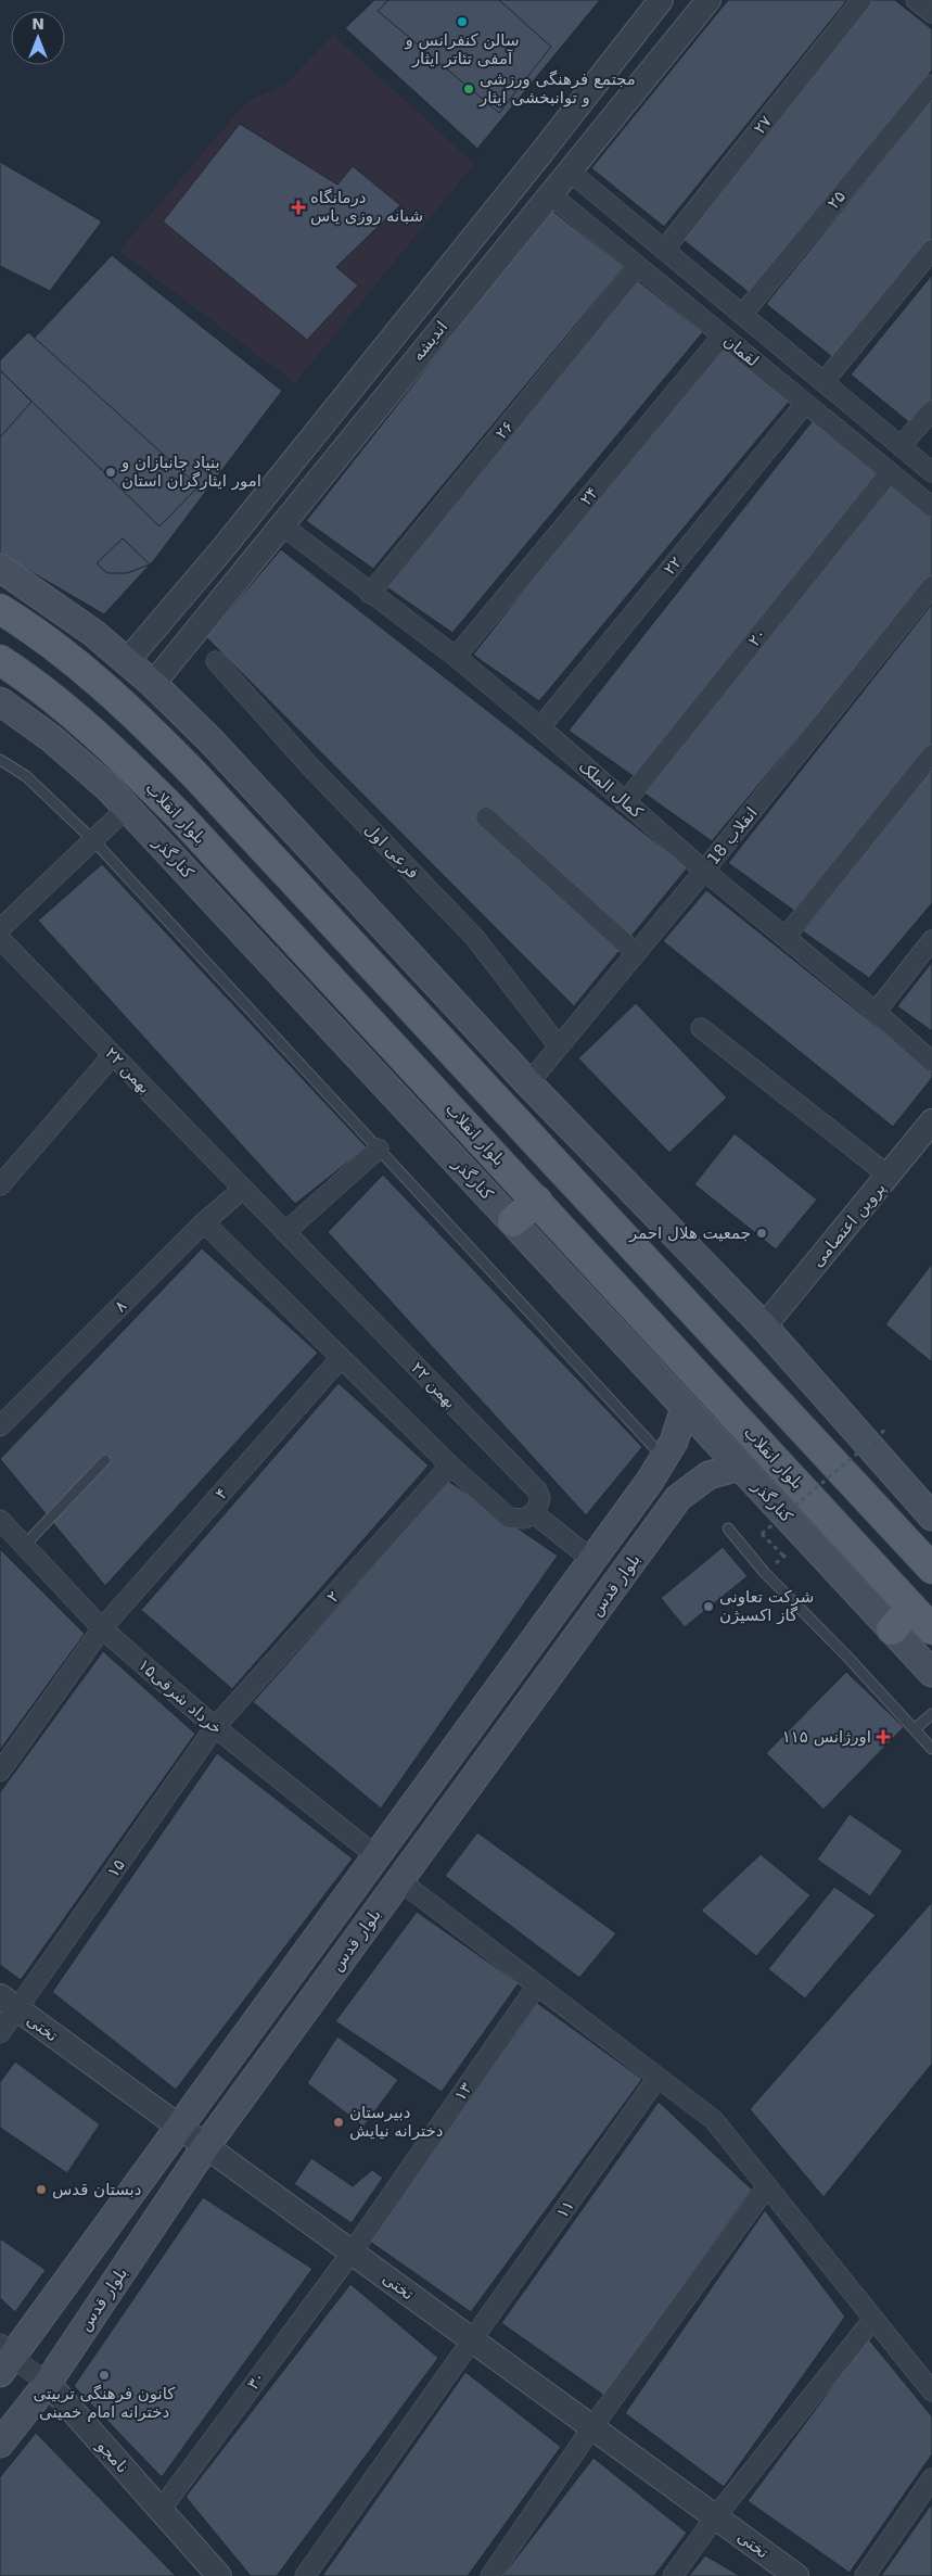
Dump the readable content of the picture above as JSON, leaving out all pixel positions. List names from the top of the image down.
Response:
{
  "streets": {
    "main road": ["بلوار انقلاب", "کنارگذر", "بلوار قدس"],
    "street": [
      "۲۷",
      "۲۵",
      "اندیشه",
      "لقمان",
      "۲۶",
      "۲۴",
      "۲۲",
      "۲۰",
      "کمال الملک",
      "انقلاب 18",
      "فرعی اول",
      "۲۲ بهمن",
      "پروین اعتصامی",
      "۸",
      "۴",
      "۲",
      "۱۵خرداد شرقی",
      "۱۵",
      "تختی",
      "۱۳",
      "۱۱",
      "۳۰",
      "نامجو"
    ]
  },
  "crossings": [
    ["۲۷", "لقمان"],
    ["۲۵", "لقمان"],
    ["اندیشه", "لقمان"],
    ["اندیشه", "کمال الملک"],
    ["لقمان", "۲۶"],
    ["لقمان", "۲۴"],
    ["لقمان", "۲۲"],
    ["لقمان", "۲۰"],
    ["۲۶", "کمال الملک"],
    ["۲۴", "کمال الملک"],
    ["۲۲", "کمال الملک"],
    ["۲۰", "کمال الملک"],
    ["کمال الملک", "انقلاب 18"],
    ["انقلاب 18", "فرعی اول"],
    ["کنارگذر", "بلوار قدس"],
    ["۲۲ بهمن", "۸"],
    ["۴", "۱۵خرداد شرقی"],
    ["بلوار قدس", "۱۵خرداد شرقی"],
    ["بلوار قدس", "تختی"],
    ["بلوار قدس", "نامجو"],
    ["۲", "۱۵خرداد شرقی"],
    ["۲", "۱۵"],
    ["۱۵خرداد شرقی", "۱۵"],
    ["۱۵", "تختی"],
    ["تختی", "۱۳"],
    ["تختی", "۱۱"],
    ["تختی", "۳۰"],
    ["۱۳", "۳۰"],
    ["۳۰", "نامجو"]
  ],
  "places": {
    "other": [
      "سالن کنفرانس و آمفی تئاتر ایثار",
      "مجتمع فرهنگی ورزشی و توانبخشی ایثار",
      "بنیاد جانبازان و امور ایثارگران استان",
      "جمعیت هلال احمر",
      "شرکت تعاونی گاز اکسیژن",
      "دبیرستان دخترانه نیایش",
      "دبستان قدس",
      "کانون فرهنگی تربیتی دخترانه امام خمینی"
    ],
    "health": ["درمانگاه شبانه روزی یاس", "اورژانس ۱۱۵"]
  },
  "north": "top"
}
